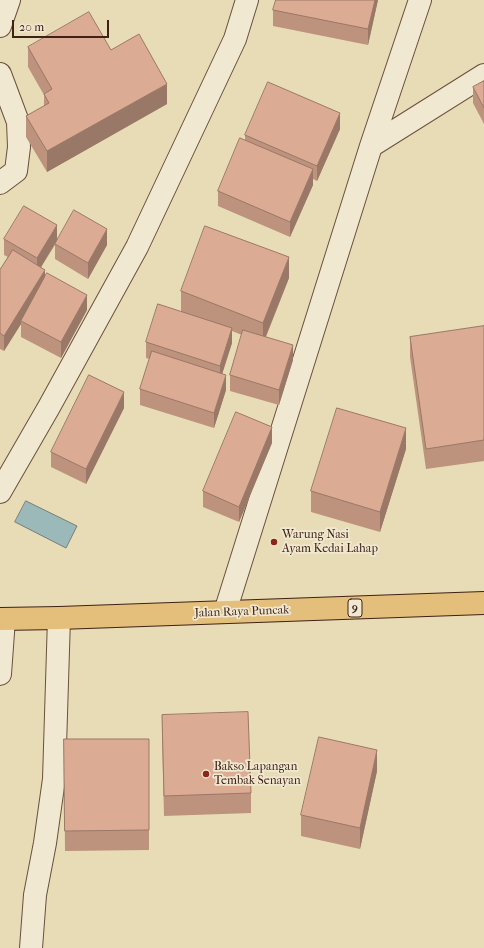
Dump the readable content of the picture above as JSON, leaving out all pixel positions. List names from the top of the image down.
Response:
{
  "streets": {
    "highway": ["9", "Jalan Raya Puncak"]
  },
  "places": ["Warung Nasi Ayam Kedai Lahap", "Bakso Lapangan Tembak Senayan"],
  "scale_bar": "20 m"
}
